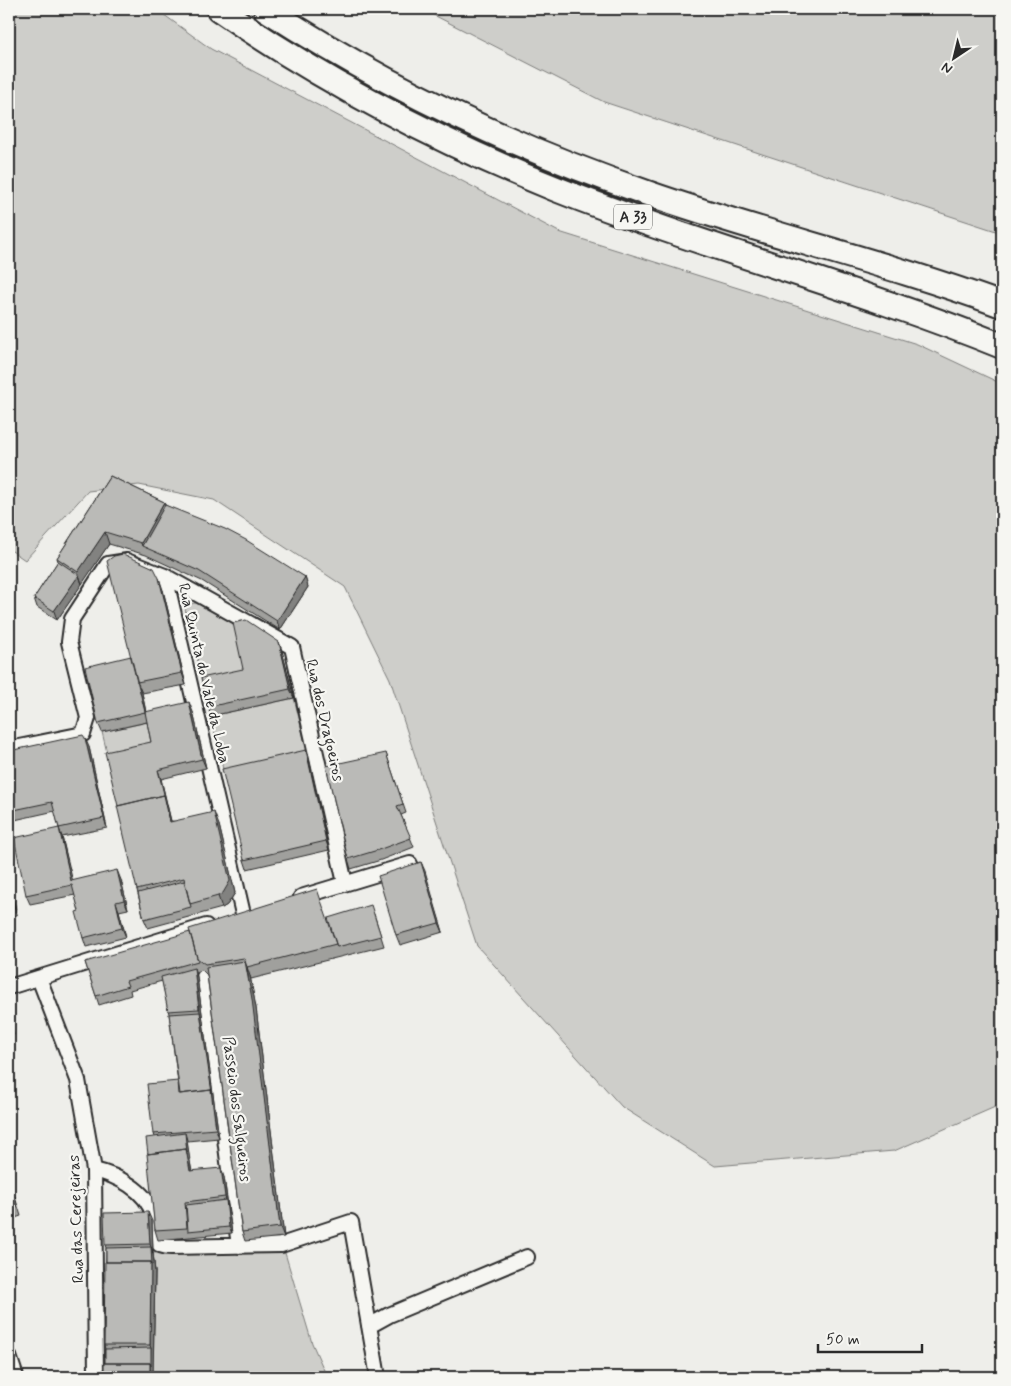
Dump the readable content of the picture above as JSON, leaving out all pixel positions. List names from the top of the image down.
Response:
{
  "streets": {
    "highway": ["A 33"],
    "street": [
      "Rua Quinta do Vale da Loba",
      "Rua dos Dragoeiros",
      "Passeio dos Salgueiros",
      "Rua das Cerejeiras"
    ]
  },
  "crossings": [
    ["Rua Quinta do Vale da Loba", "Rua dos Dragoeiros"]
  ],
  "scale_bar": "50 m",
  "north": "bottom left"
}
